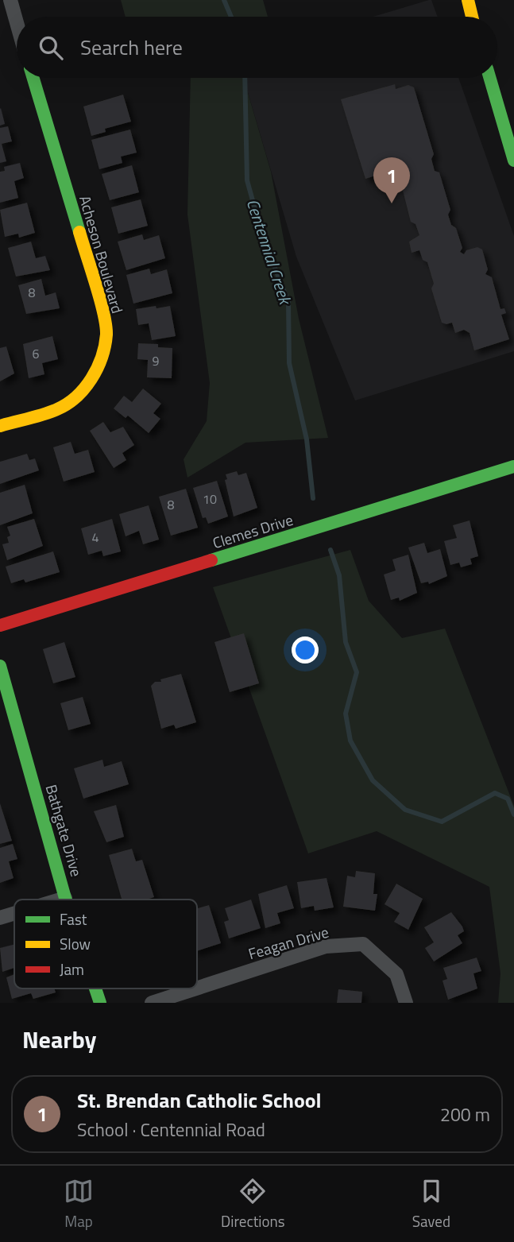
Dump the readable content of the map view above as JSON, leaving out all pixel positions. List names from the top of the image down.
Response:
{
  "streets": {
    "street": [
      "Acheson Boulevard",
      "Clemes Drive",
      "Bathgate Drive",
      "Feagan Drive"
    ]
  },
  "water": ["Centennial Creek"],
  "house_numbers": [
    "8",
    "6",
    "9",
    "10",
    "8",
    "4"
  ],
  "legend": ["Fast", "Slow", "Jam"],
  "page": {
    "search": "Search here",
    "pins": "1",
    "heading": "Nearby",
    "list": [
      {
        "mark": "1",
        "name": "St. Brendan Catholic School",
        "note": "School · Centennial Road",
        "value": "200 m"
      }
    ],
    "nav": ["Map", "Directions", "Saved"]
  }
}
